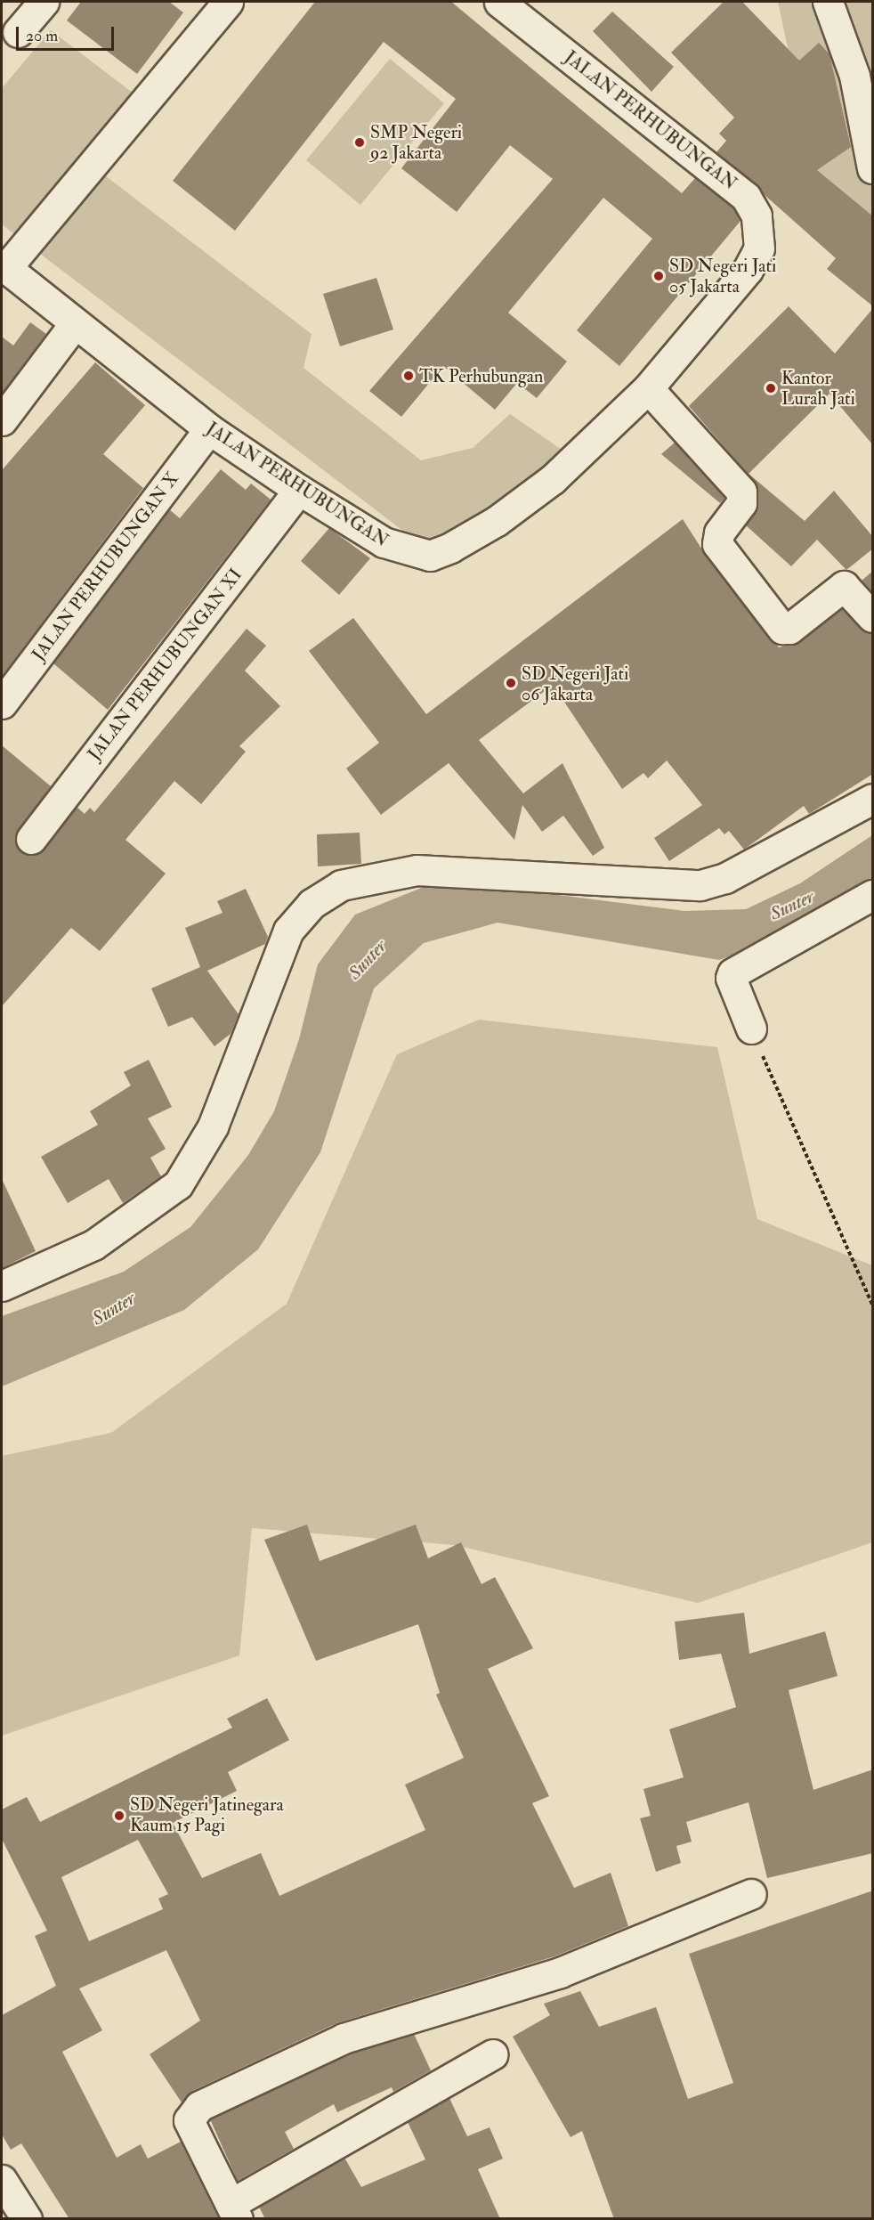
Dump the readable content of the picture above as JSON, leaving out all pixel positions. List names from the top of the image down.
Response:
{
  "streets": {
    "street": ["JALAN PERHUBUNGAN", "JALAN PERHUBUNGAN X", "JALAN PERHUBUNGAN XI"]
  },
  "crossings": [
    ["JALAN PERHUBUNGAN", "JALAN PERHUBUNGAN X"],
    ["JALAN PERHUBUNGAN", "JALAN PERHUBUNGAN XI"]
  ],
  "water": ["Sunter"],
  "places": [
    "SMP Negeri 92 Jakarta",
    "SD Negeri Jati 05 Jakarta",
    "TK Perhubungan",
    "Kantor Lurah Jati",
    "SD Negeri Jati 06 Jakarta",
    "SD Negeri Jatinegara Kaum 15 Pagi"
  ],
  "scale_bar": "20 m"
}
